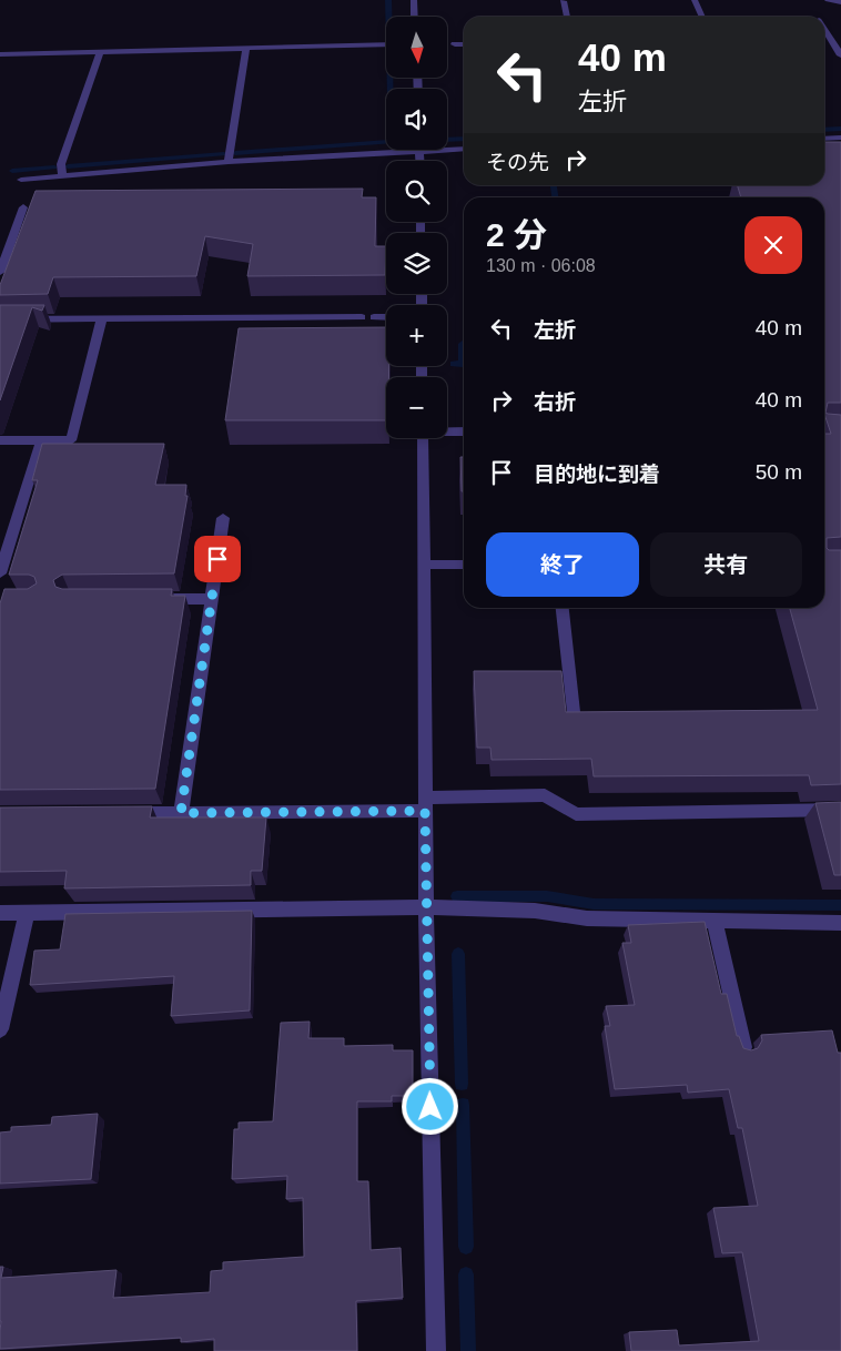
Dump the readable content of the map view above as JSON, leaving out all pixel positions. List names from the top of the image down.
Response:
{
  "north": "bottom",
  "page": {
    "map_buttons": ["+", "−"],
    "turn": ["40 m", "左折"],
    "then": "その先",
    "heading": ["2 分", "130 m · 06:08"],
    "list": [
      {
        "name": "左折",
        "value": "40 m"
      },
      {
        "name": "右折",
        "value": "40 m"
      },
      {
        "name": "目的地に到着",
        "value": "50 m"
      }
    ],
    "buttons": ["終了", "共有"]
  }
}
